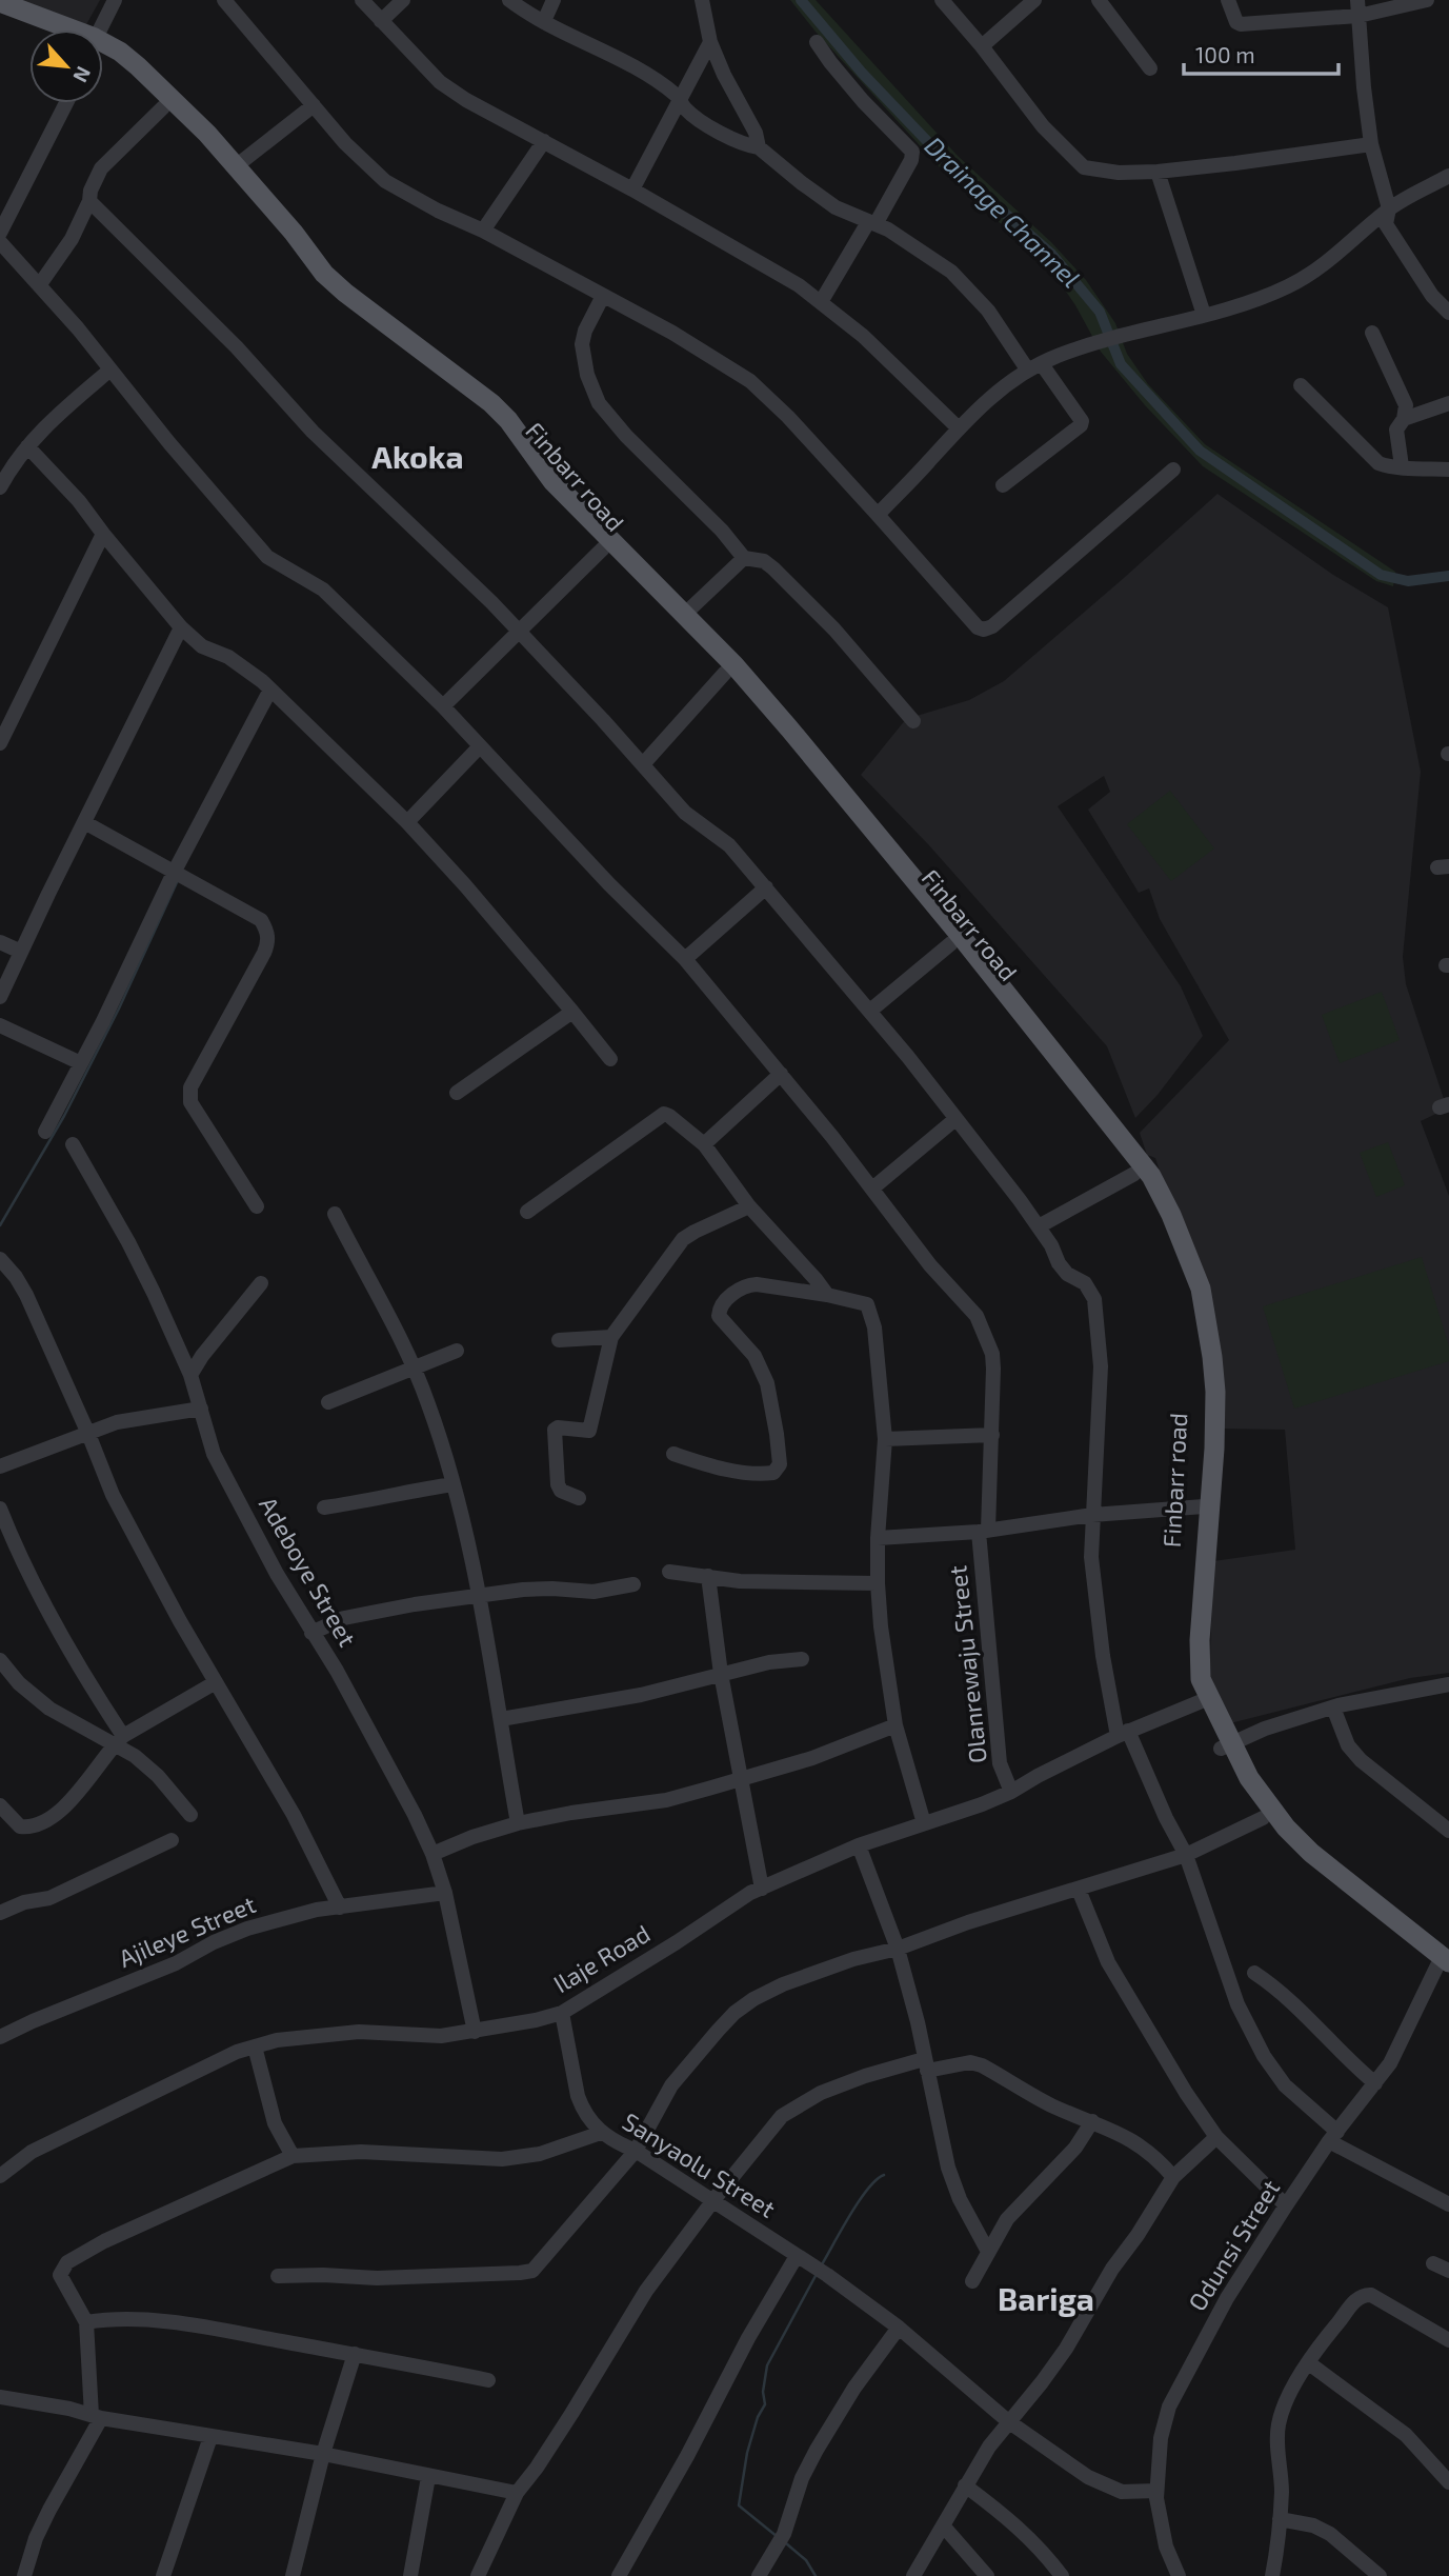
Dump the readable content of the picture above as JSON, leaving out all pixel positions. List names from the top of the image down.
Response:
{
  "streets": {
    "main road": ["Finbarr road"],
    "street": [
      "Adeboye Street",
      "Olanrewaju Street",
      "Ajileye Street",
      "Ilaje Road",
      "Sanyaolu Street",
      "Odunsi Street"
    ]
  },
  "crossings": [
    ["Finbarr road", "Ilaje Road"],
    ["Finbarr road", "Odunsi Street"],
    ["Adeboye Street", "Ajileye Street"],
    ["Adeboye Street", "Ilaje Road"],
    ["Olanrewaju Street", "Ilaje Road"],
    ["Ilaje Road", "Sanyaolu Street"],
    ["Sanyaolu Street", "Odunsi Street"]
  ],
  "districts": ["Akoka", "Bariga"],
  "water": ["Drainage Channel"],
  "scale_bar": "100 m",
  "north": "bottom right"
}
